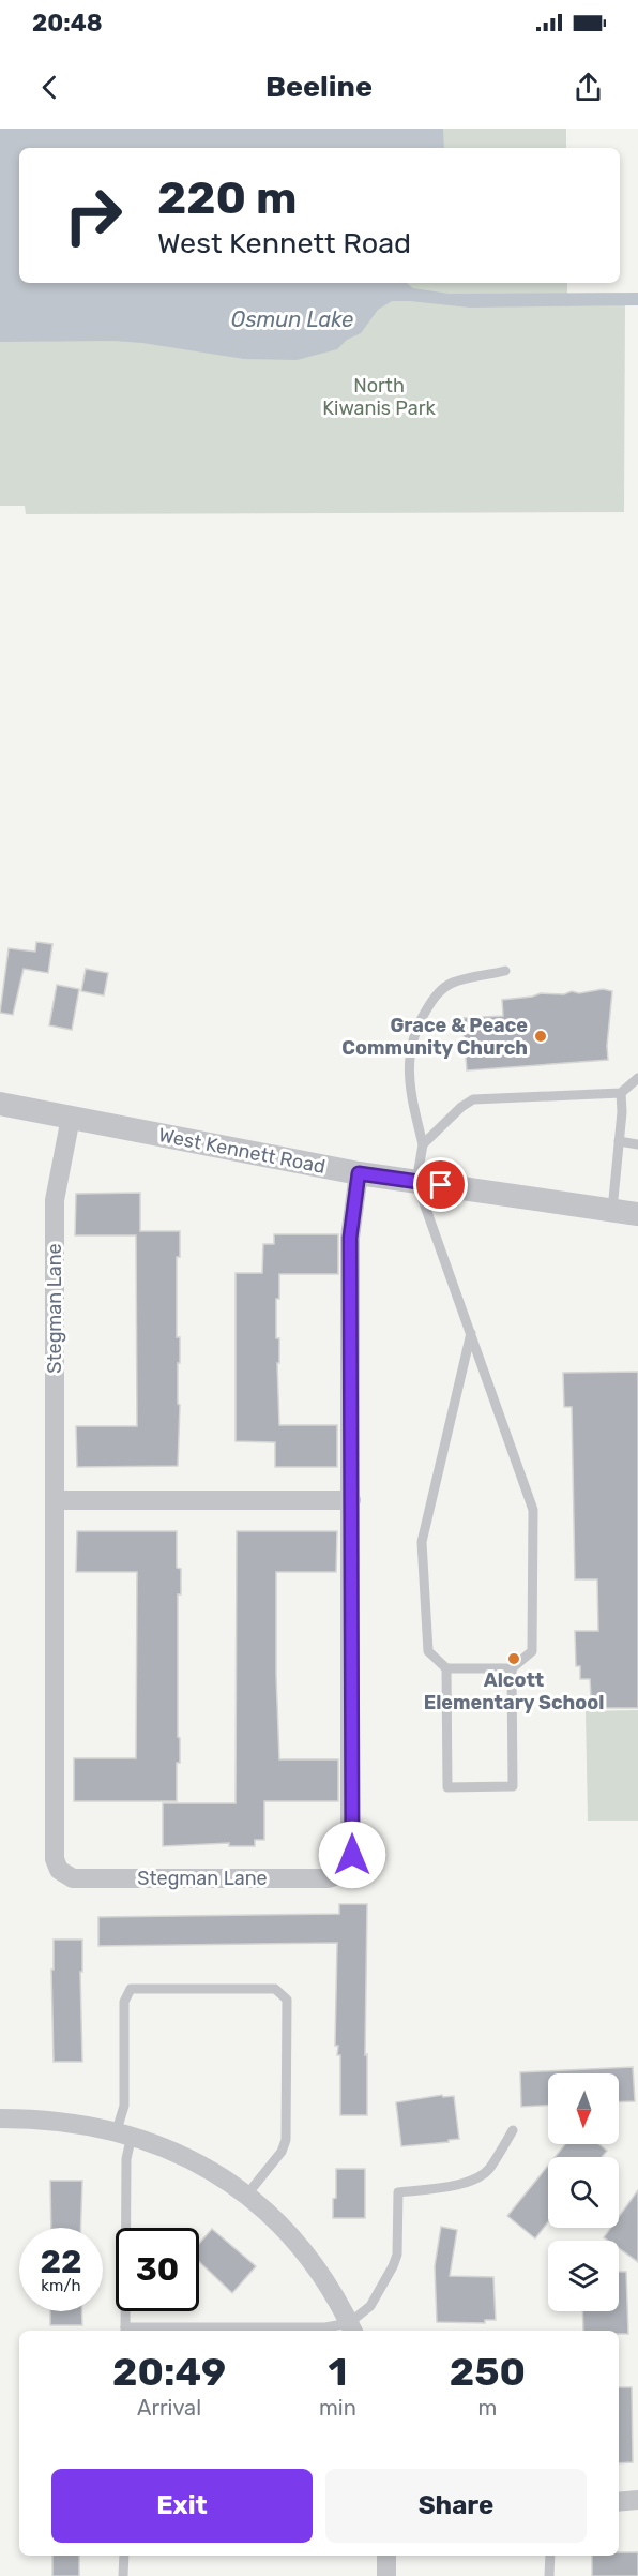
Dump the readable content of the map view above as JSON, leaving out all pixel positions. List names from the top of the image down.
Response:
{
  "streets": {
    "street": ["West Kennett Road", "Stegman Lane"]
  },
  "crossings": [
    ["West Kennett Road", "Stegman Lane"]
  ],
  "water": ["Osmun Lake"],
  "parks": ["North Kiwanis Park"],
  "places": ["Grace & Peace Community Church", "Alcott Elementary School"],
  "north": "bottom",
  "page": {
    "status": "20:48",
    "header": "Beeline",
    "turn": ["220 m", "West Kennett Road"],
    "speed": "22 km/h",
    "limit": "30",
    "eta": [
      "20:49",
      "Arrival",
      "1",
      "min",
      "250",
      "m"
    ],
    "buttons": ["Exit", "Share"]
  }
}
